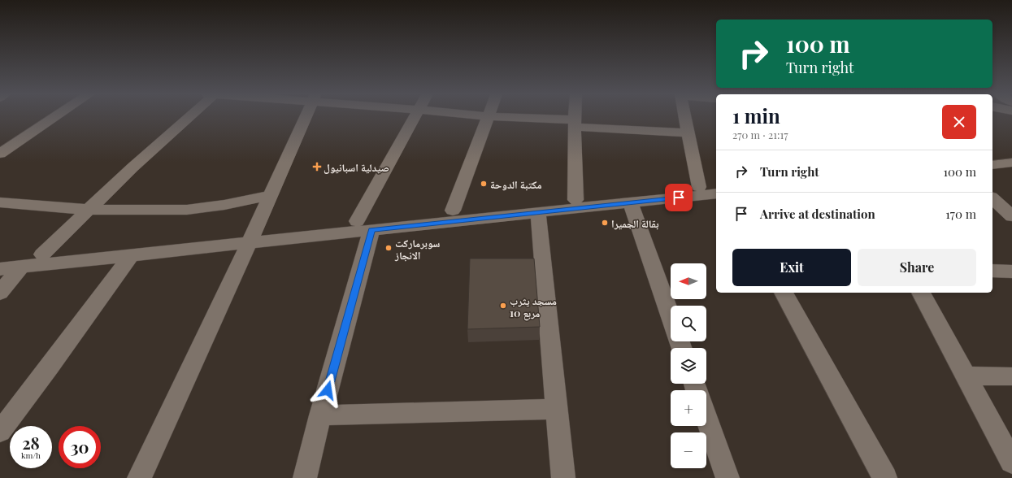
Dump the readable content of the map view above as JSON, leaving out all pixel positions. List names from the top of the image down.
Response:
{
  "places": {
    "health": ["صيدلية اسبانيول"],
    "other": [
      "مكتبة الدوحة",
      "بقالة الجميرا",
      "سوبرماركت الانجاز",
      "مسجد يثرب مربع 10"
    ]
  },
  "north": "left",
  "page": {
    "turn": ["100 m", "Turn right"],
    "heading": ["1 min", "270 m · 21:17"],
    "list": [
      {
        "name": "Turn right",
        "value": "100 m"
      },
      {
        "name": "Arrive at destination",
        "value": "170 m"
      }
    ],
    "buttons": ["Exit", "Share"],
    "map_buttons": ["+", "−"],
    "speed": "28 km/h",
    "limit": "30"
  }
}
